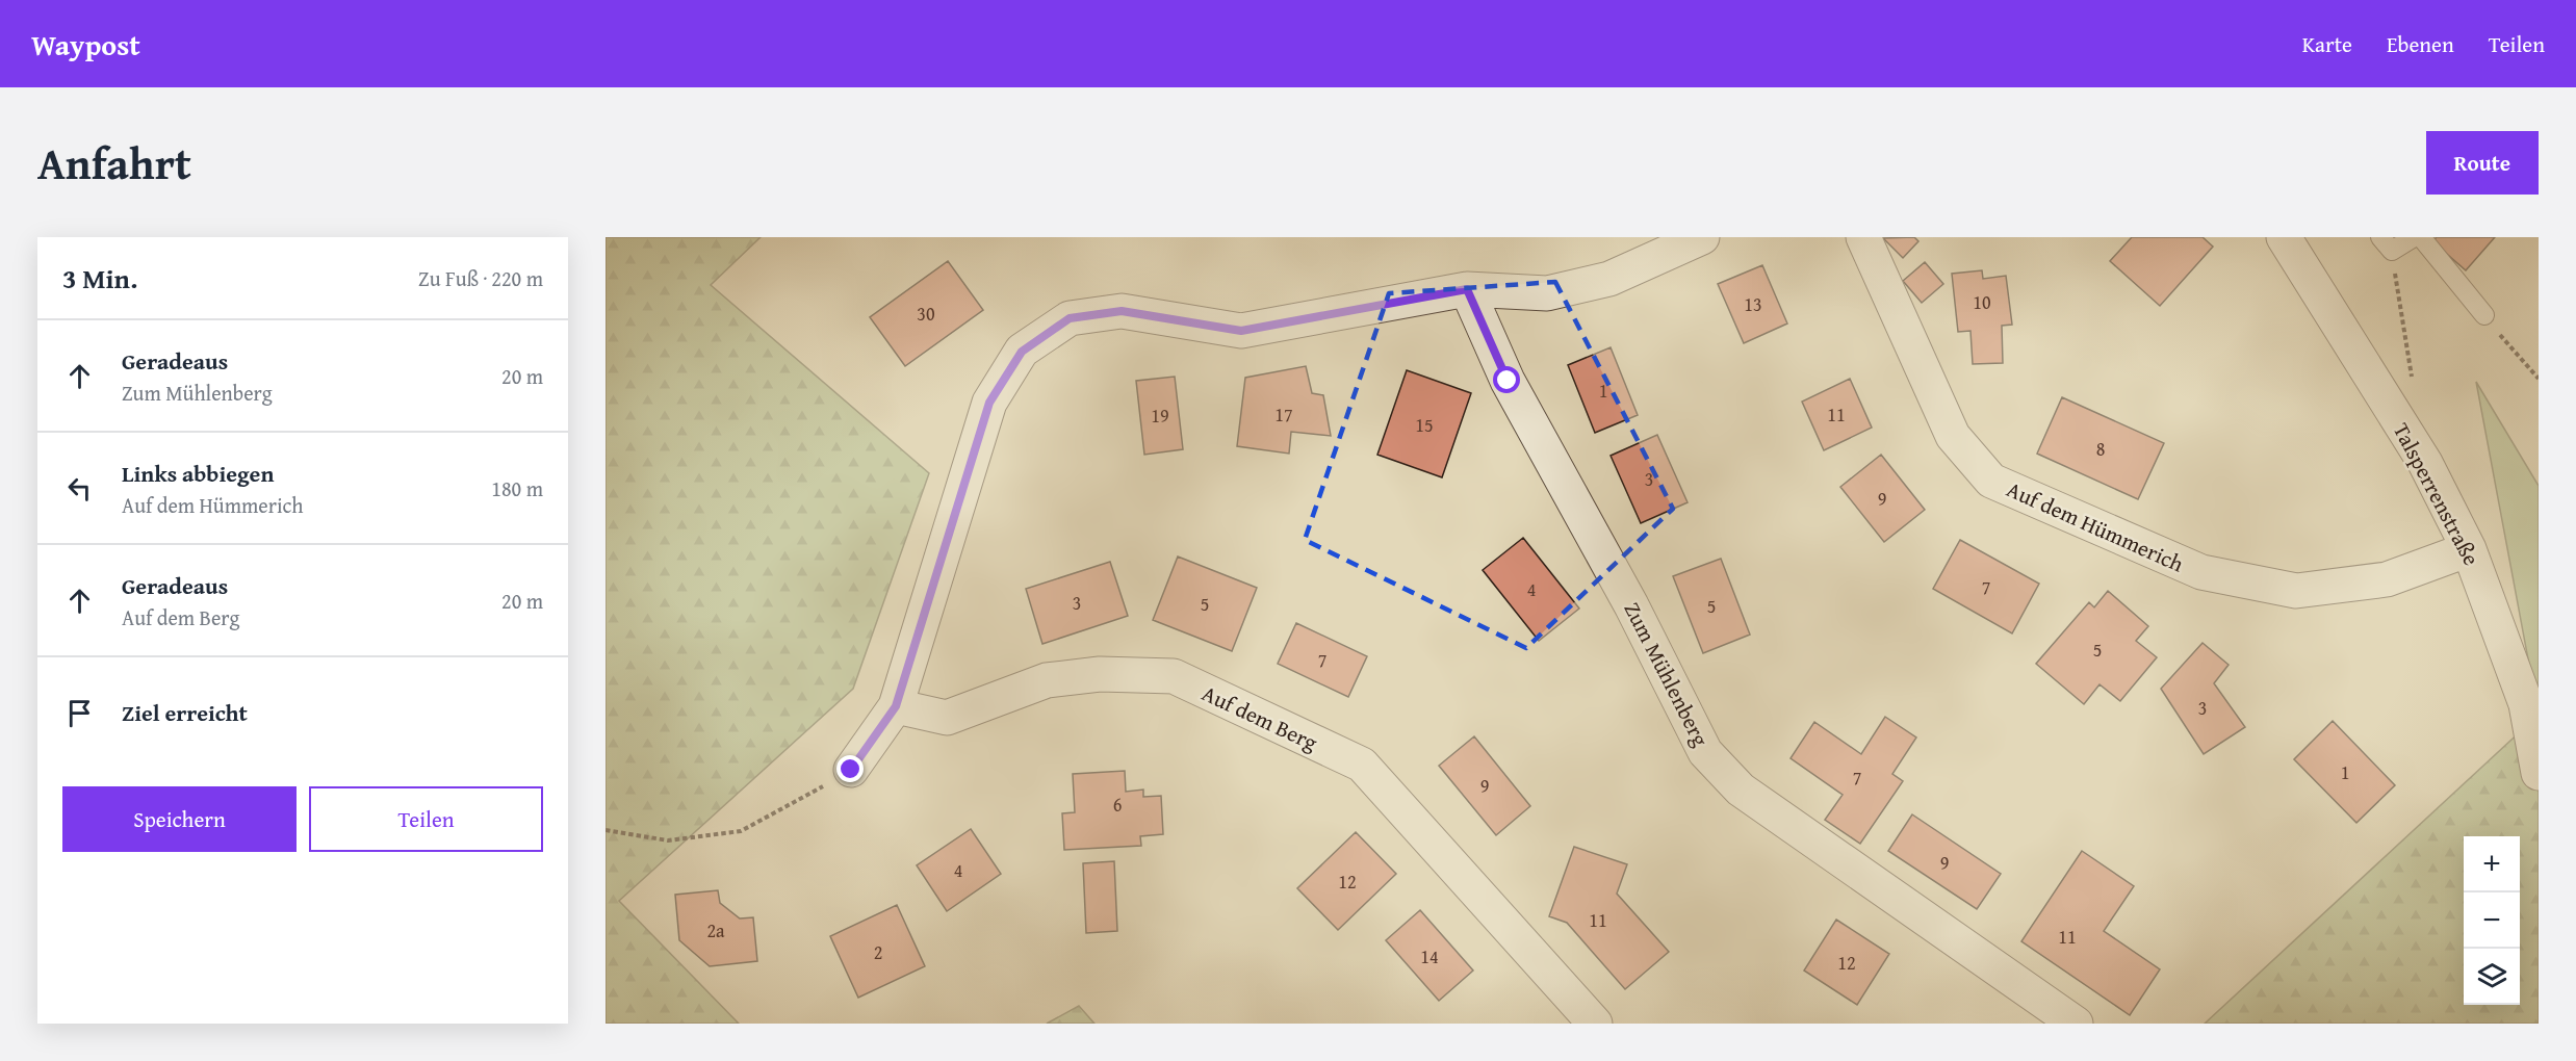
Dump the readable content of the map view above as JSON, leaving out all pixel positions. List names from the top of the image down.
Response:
{
  "streets": {
    "street": [
      "Talsperrenstraße",
      "Auf dem Hümmerich",
      "Zum Mühlenberg",
      "Auf dem Berg"
    ]
  },
  "crossings": [
    ["Talsperrenstraße", "Auf dem Hümmerich"]
  ],
  "house_numbers": [
    "10",
    "13",
    "30",
    "1",
    "17",
    "11",
    "19",
    "15",
    "8",
    "3",
    "9",
    "7",
    "4",
    "3",
    "5",
    "5",
    "5",
    "7",
    "3",
    "1",
    "7",
    "9",
    "6",
    "9",
    "4",
    "12",
    "11",
    "2a",
    "11",
    "2",
    "14",
    "12"
  ],
  "page": {
    "header": "Waypost",
    "nav": ["Karte", "Ebenen", "Teilen"],
    "title": "Anfahrt",
    "buttons": [
      "Route",
      ["Speichern", "Teilen"]
    ],
    "heading": ["3 Min.", "Zu Fuß · 220 m"],
    "list": [
      ["Geradeaus", "Zum Mühlenberg", "20 m"],
      ["Links abbiegen", "Auf dem Hümmerich", "180 m"],
      ["Geradeaus", "Auf dem Berg", "20 m"],
      "Ziel erreicht"
    ],
    "map_buttons": ["+", "−"]
  }
}
